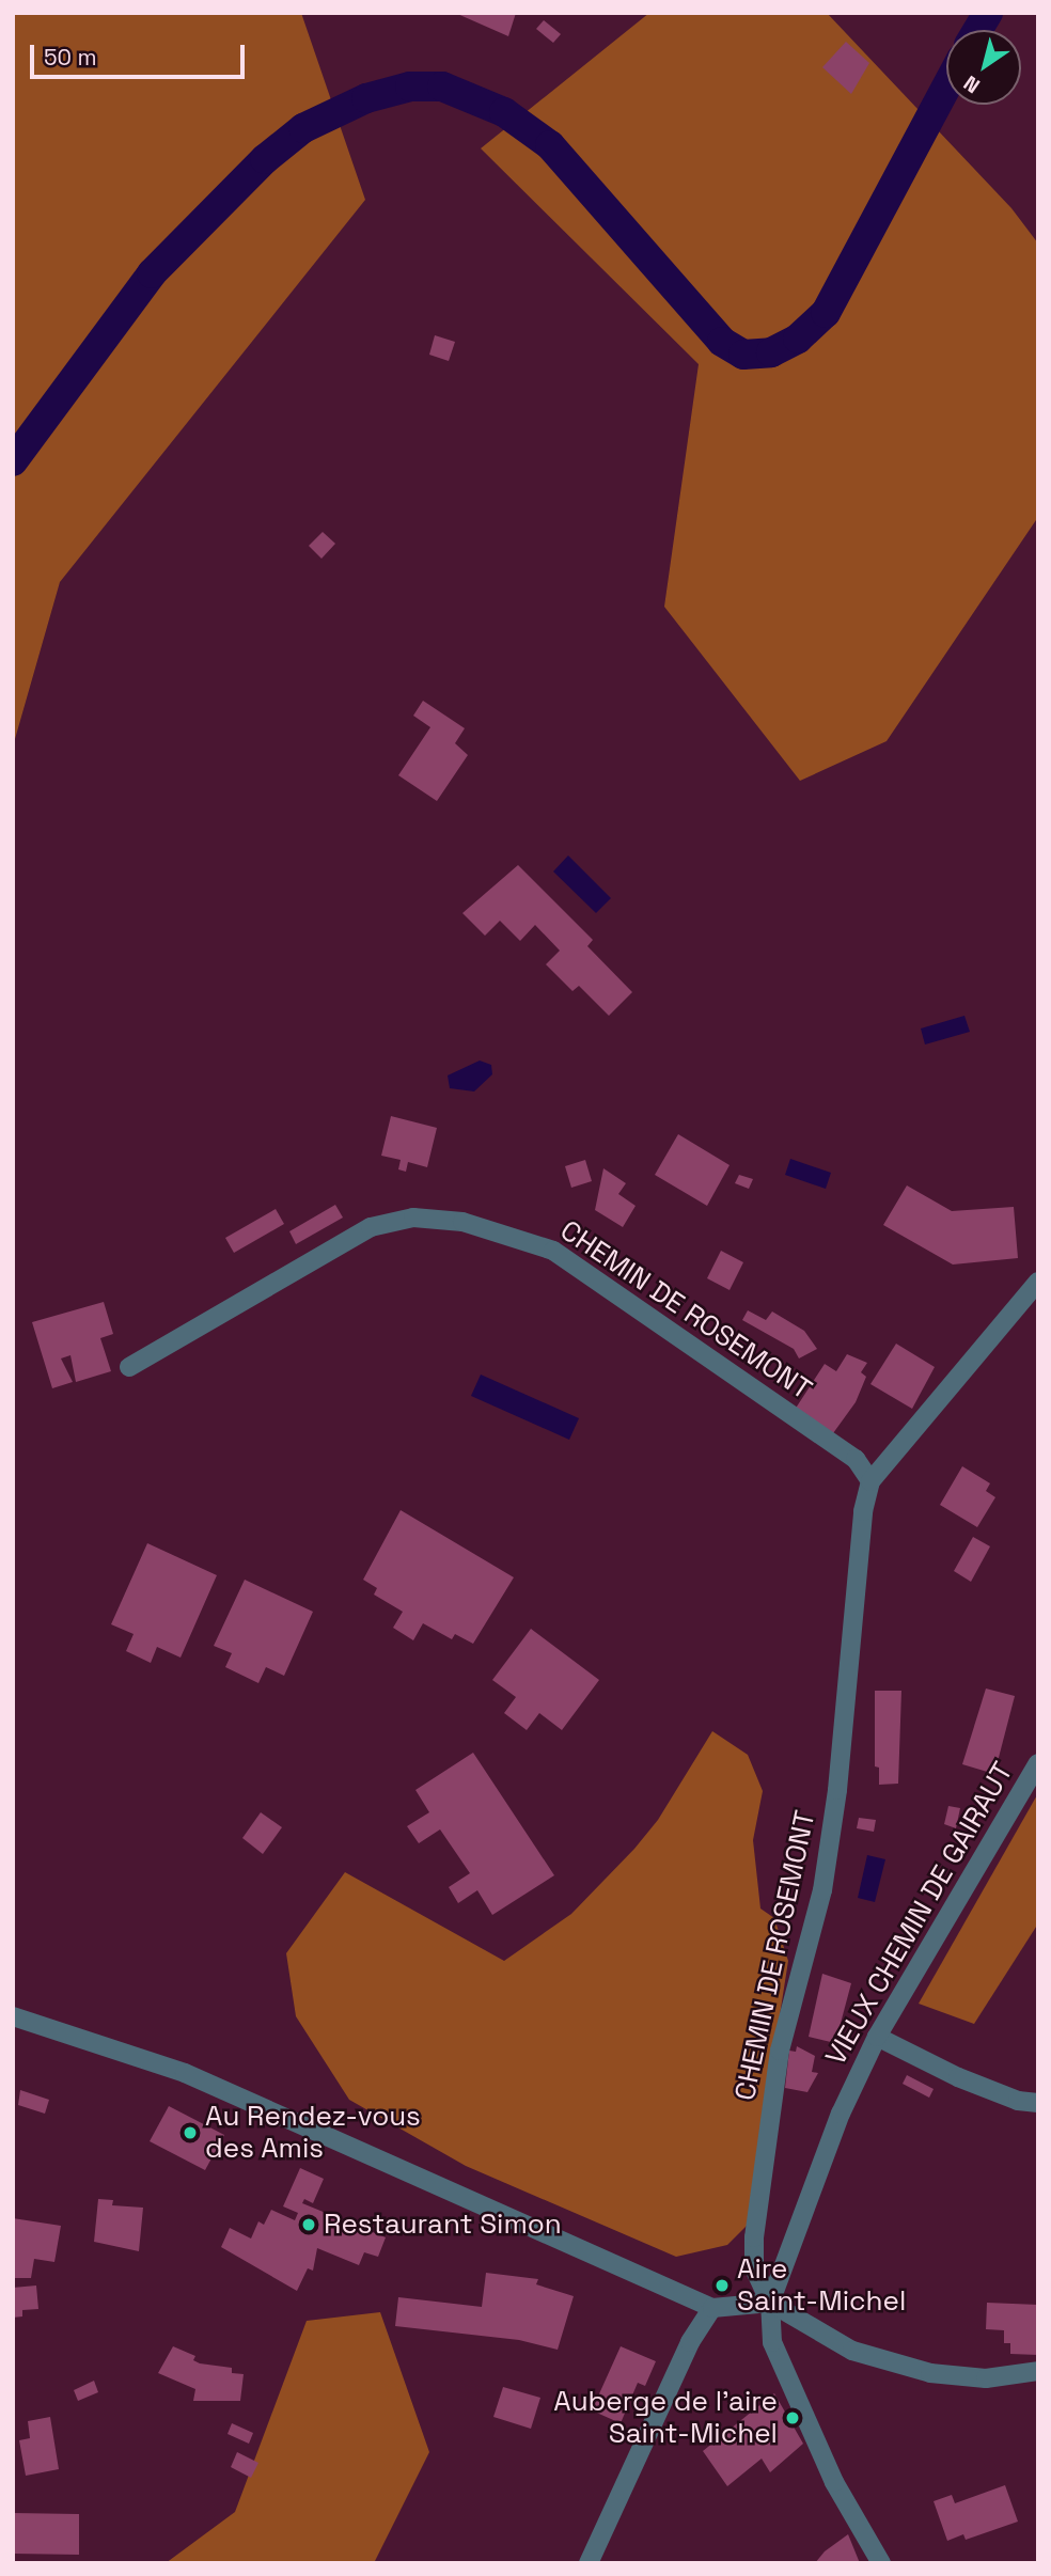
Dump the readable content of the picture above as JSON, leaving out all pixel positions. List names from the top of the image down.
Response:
{
  "streets": {
    "street": ["CHEMIN DE ROSEMONT", "VIEUX CHEMIN DE GAIRAUT"]
  },
  "crossings": [
    ["CHEMIN DE ROSEMONT", "VIEUX CHEMIN DE GAIRAUT"]
  ],
  "places": [
    "Au Rendez-vous des Amis",
    "Restaurant Simon",
    "Aire Saint-Michel",
    "Auberge de l'aire Saint-Michel"
  ],
  "scale_bar": "50 m",
  "north": "bottom left"
}
